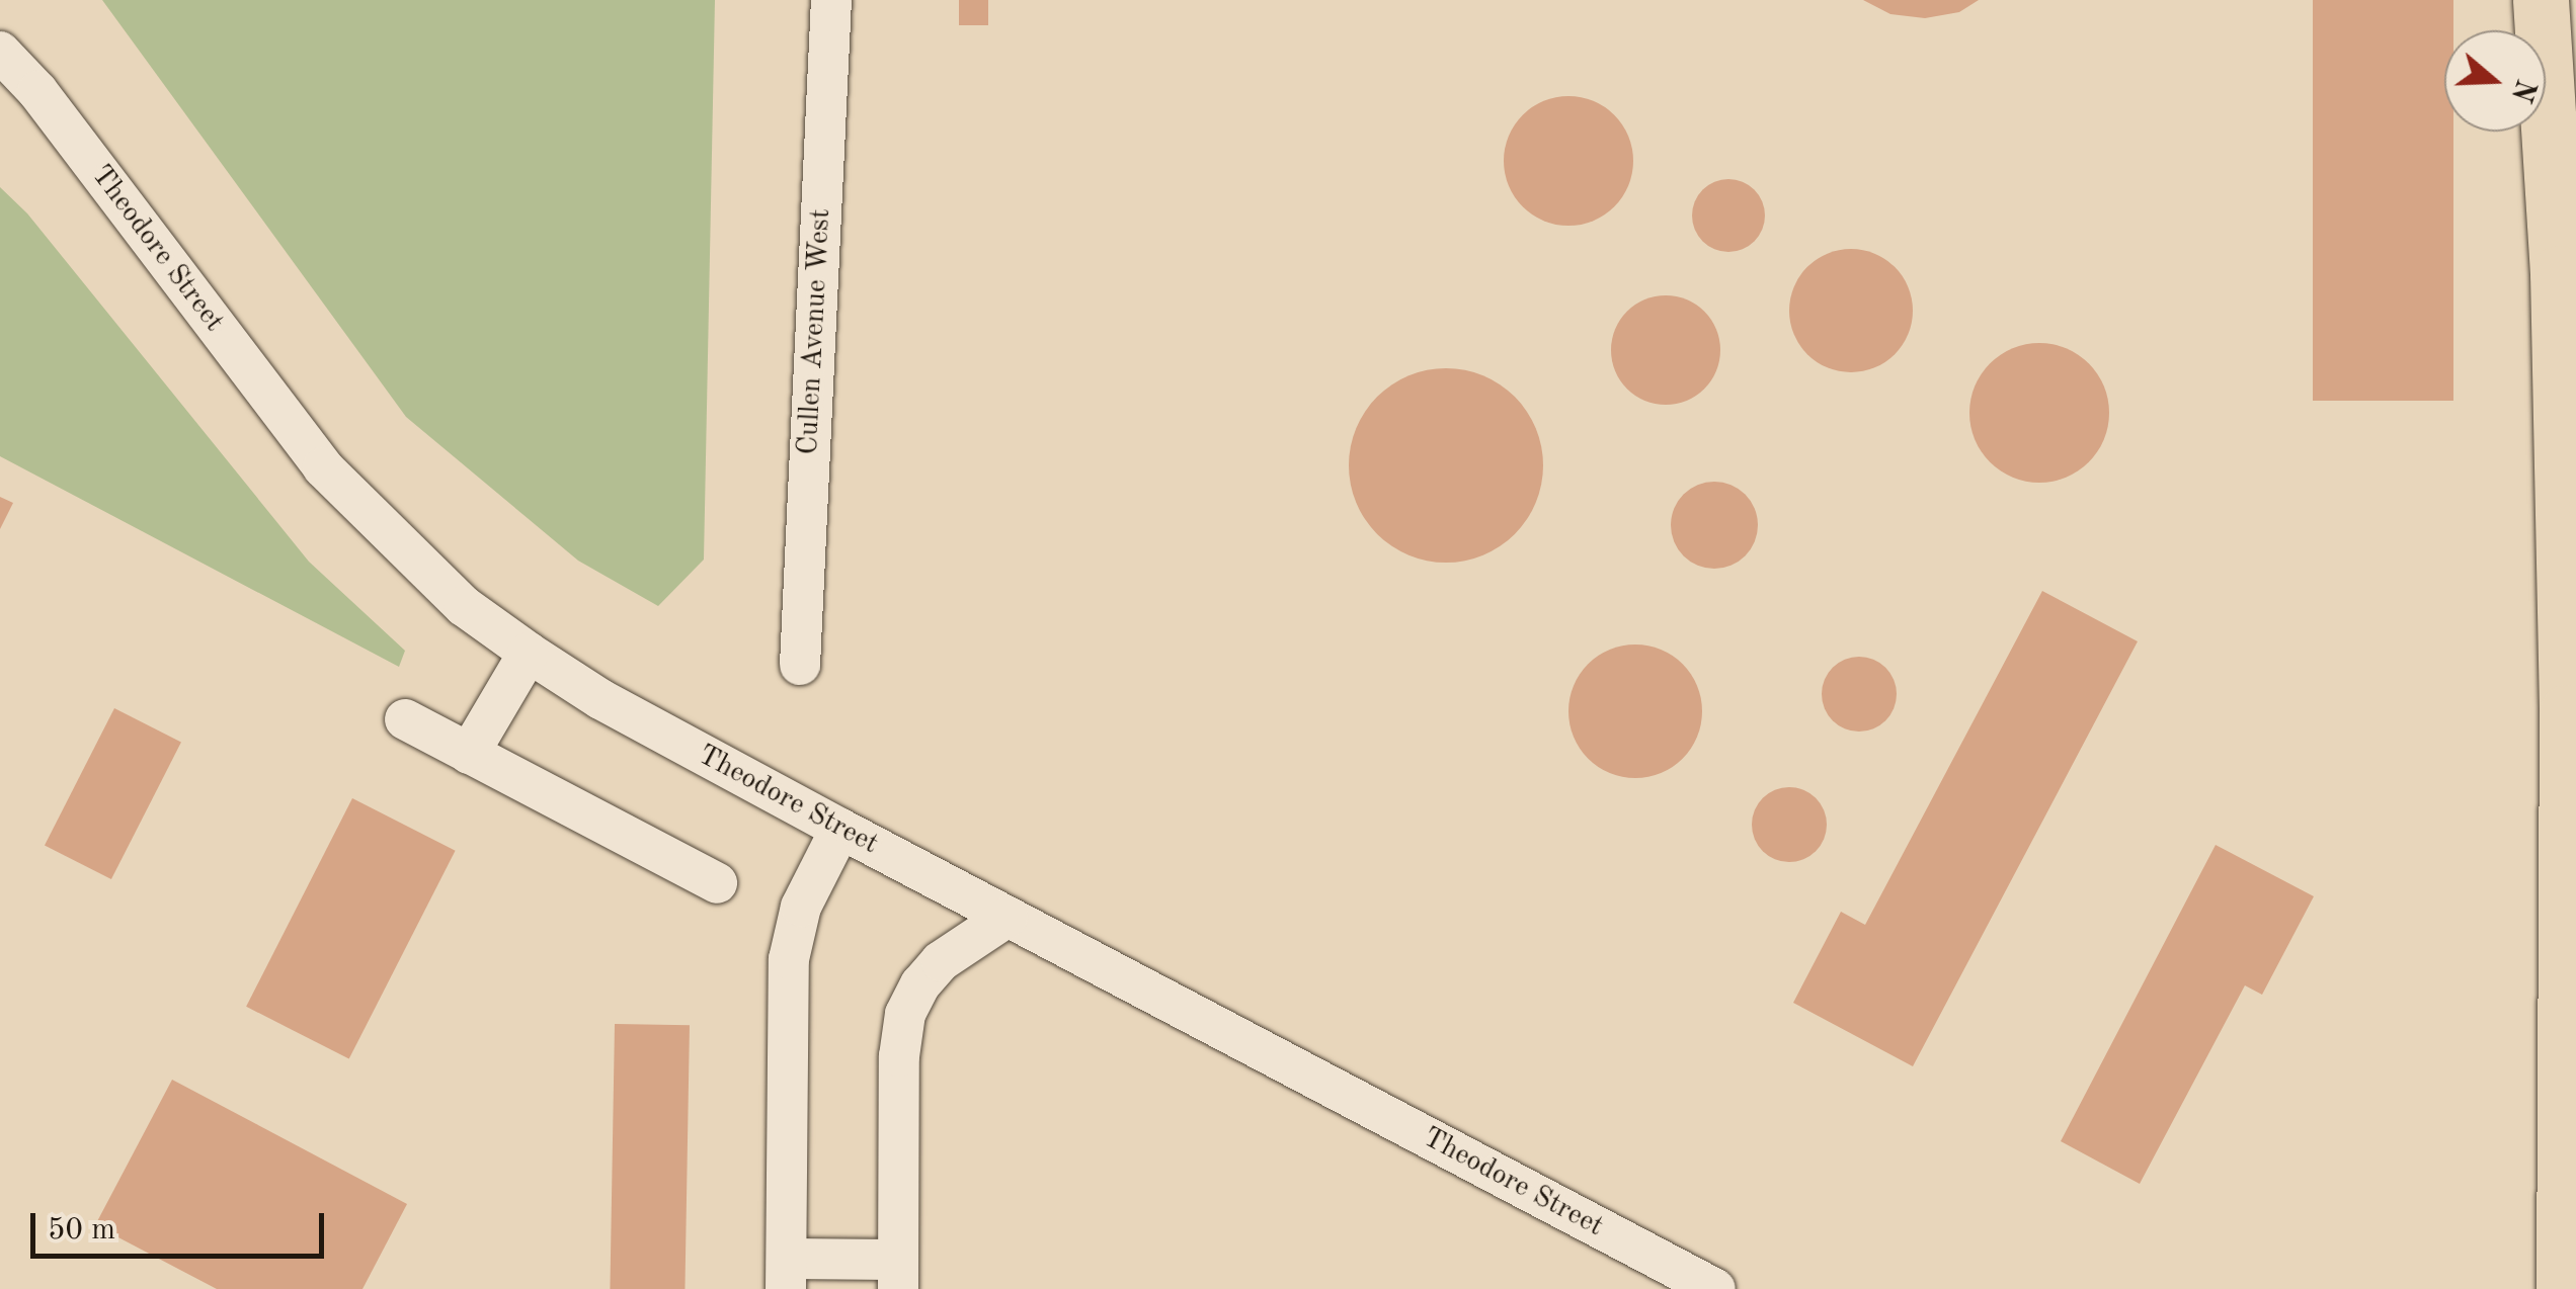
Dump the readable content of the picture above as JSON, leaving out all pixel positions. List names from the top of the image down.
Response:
{
  "streets": {
    "street": ["Theodore Street", "Cullen Avenue West"]
  },
  "scale_bar": "50 m",
  "north": "right"
}
